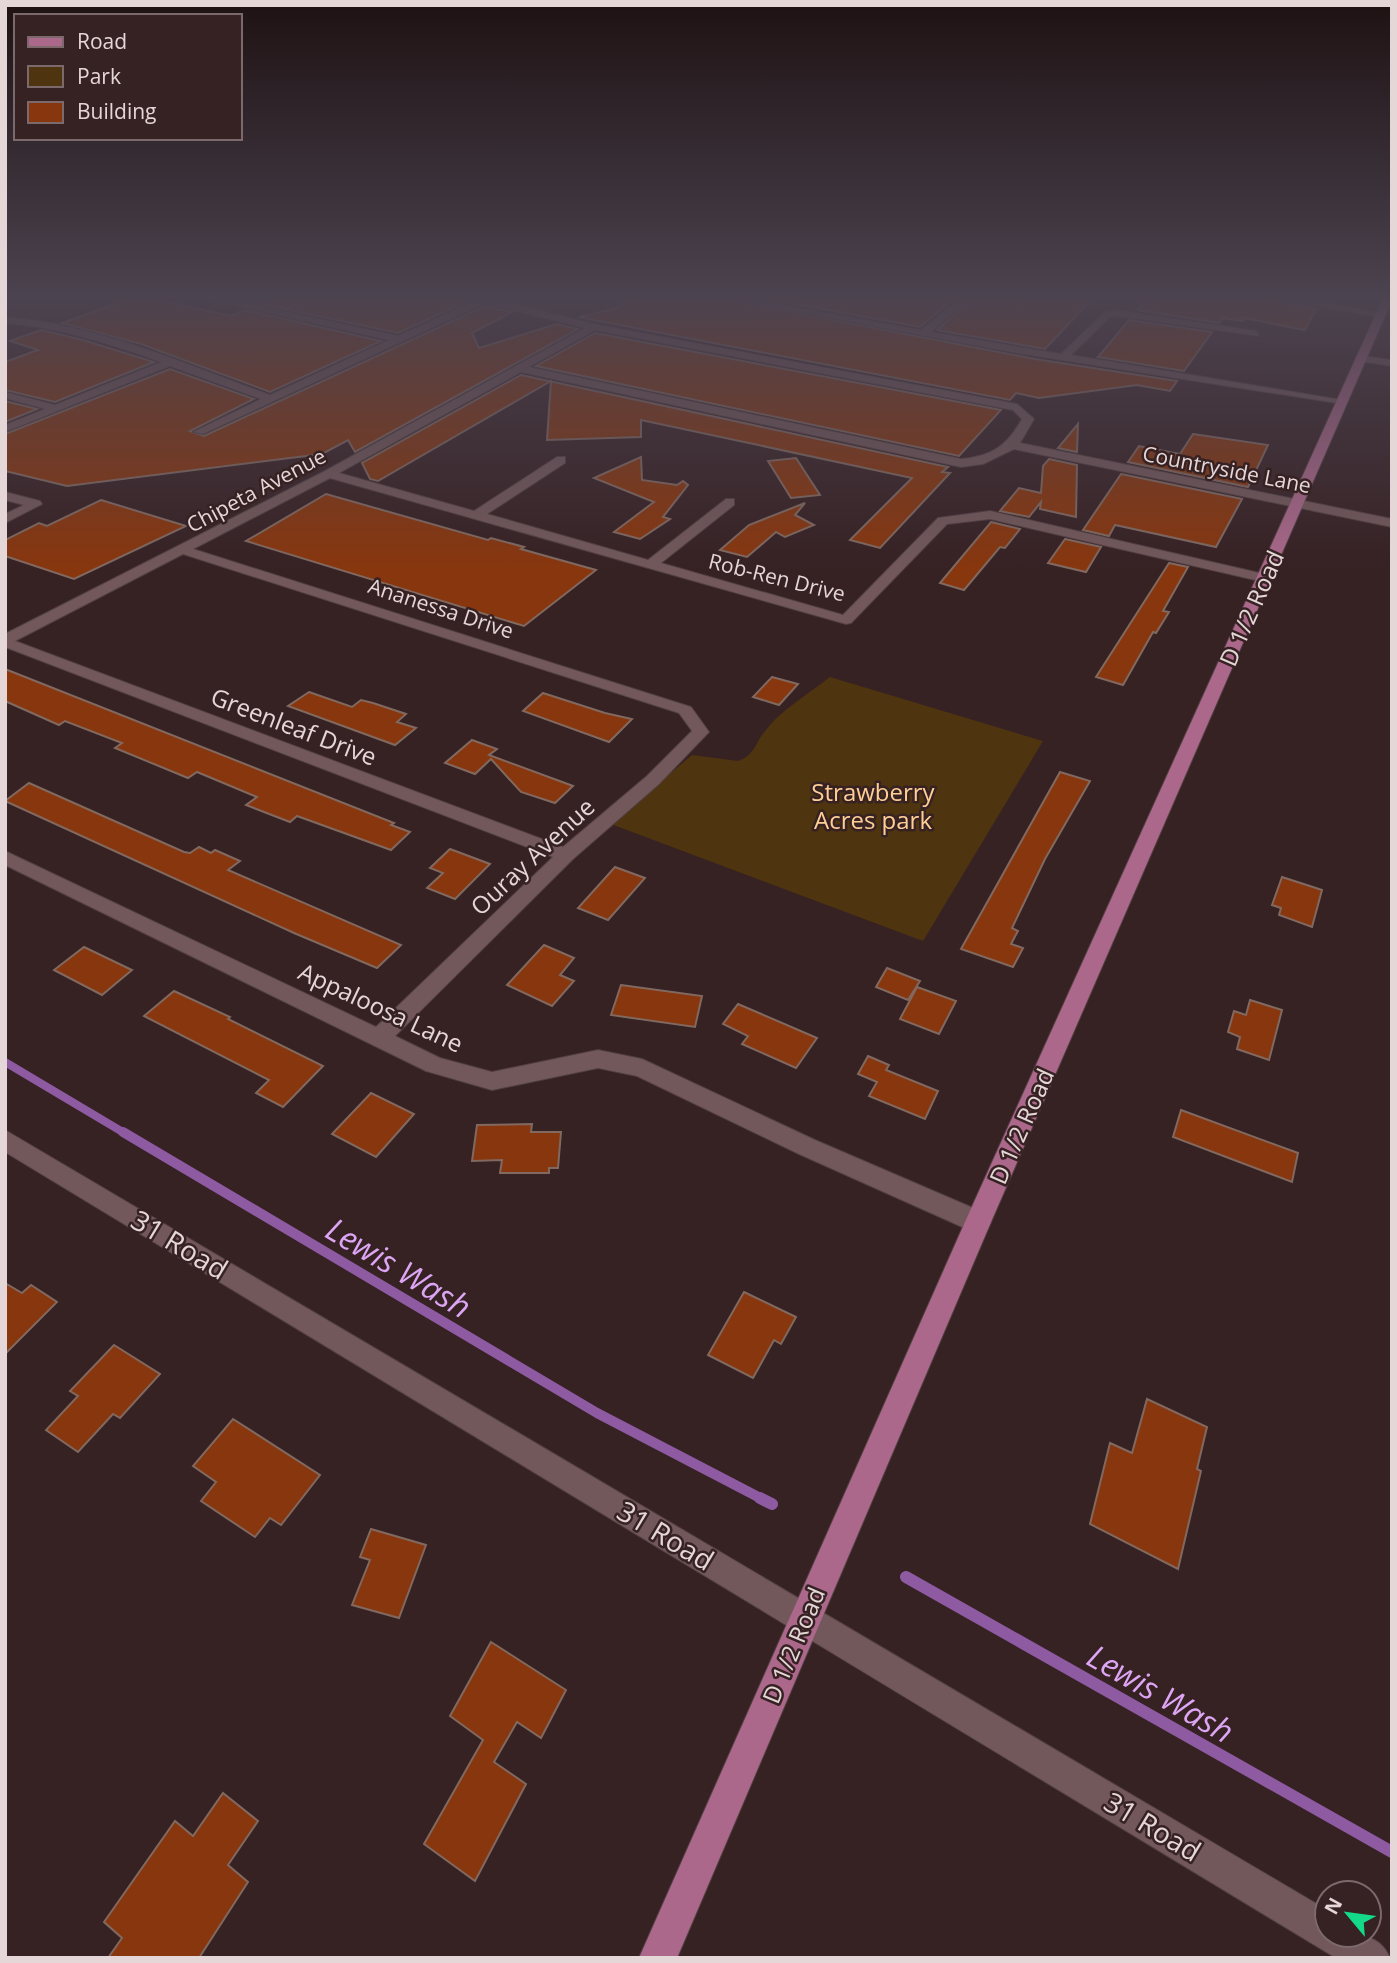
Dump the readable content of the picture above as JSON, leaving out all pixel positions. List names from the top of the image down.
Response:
{
  "streets": {
    "main road": ["D 1/2 Road"],
    "street": [
      "Countryside Lane",
      "Chipeta Avenue",
      "Rob-Ren Drive",
      "Ananessa Drive",
      "Greenleaf Drive",
      "Ouray Avenue",
      "Appaloosa Lane",
      "31 Road"
    ]
  },
  "crossings": [
    ["Countryside Lane", "D 1/2 Road"],
    ["Chipeta Avenue", "Rob-Ren Drive"],
    ["Chipeta Avenue", "Ananessa Drive"],
    ["Chipeta Avenue", "Greenleaf Drive"],
    ["Rob-Ren Drive", "D 1/2 Road"],
    ["Ananessa Drive", "Ouray Avenue"],
    ["D 1/2 Road", "Appaloosa Lane"],
    ["D 1/2 Road", "31 Road"],
    ["Greenleaf Drive", "Ouray Avenue"],
    ["Ouray Avenue", "Appaloosa Lane"]
  ],
  "water": ["Lewis Wash"],
  "parks": ["Strawberry Acres park"],
  "legend": ["Road", "Park", "Building"],
  "north": "top left"
}
